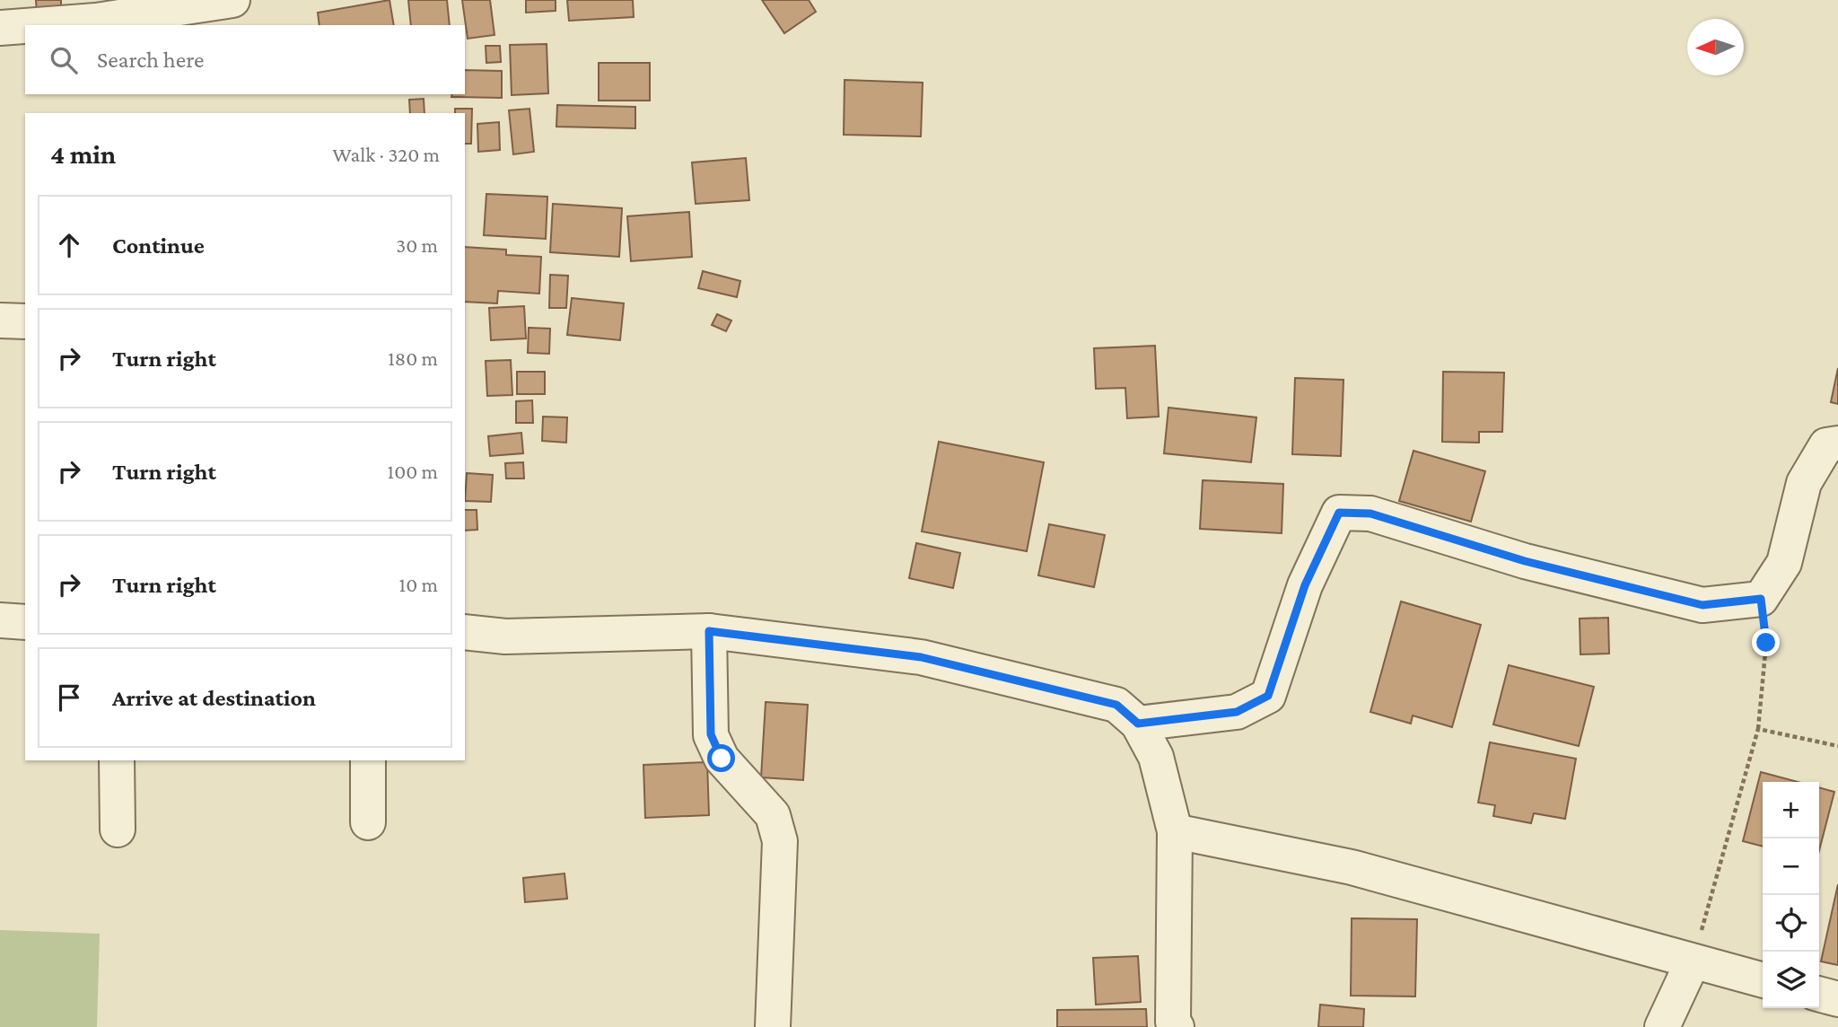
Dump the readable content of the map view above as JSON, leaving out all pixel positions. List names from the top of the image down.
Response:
{
  "north": "left",
  "page": {
    "search": "Search here",
    "heading": ["4 min", "Walk · 320 m"],
    "list": [
      ["Continue", "30 m"],
      ["Turn right", "180 m"],
      ["Turn right", "100 m"],
      ["Turn right", "10 m"],
      "Arrive at destination"
    ],
    "map_buttons": ["+", "−"]
  }
}
